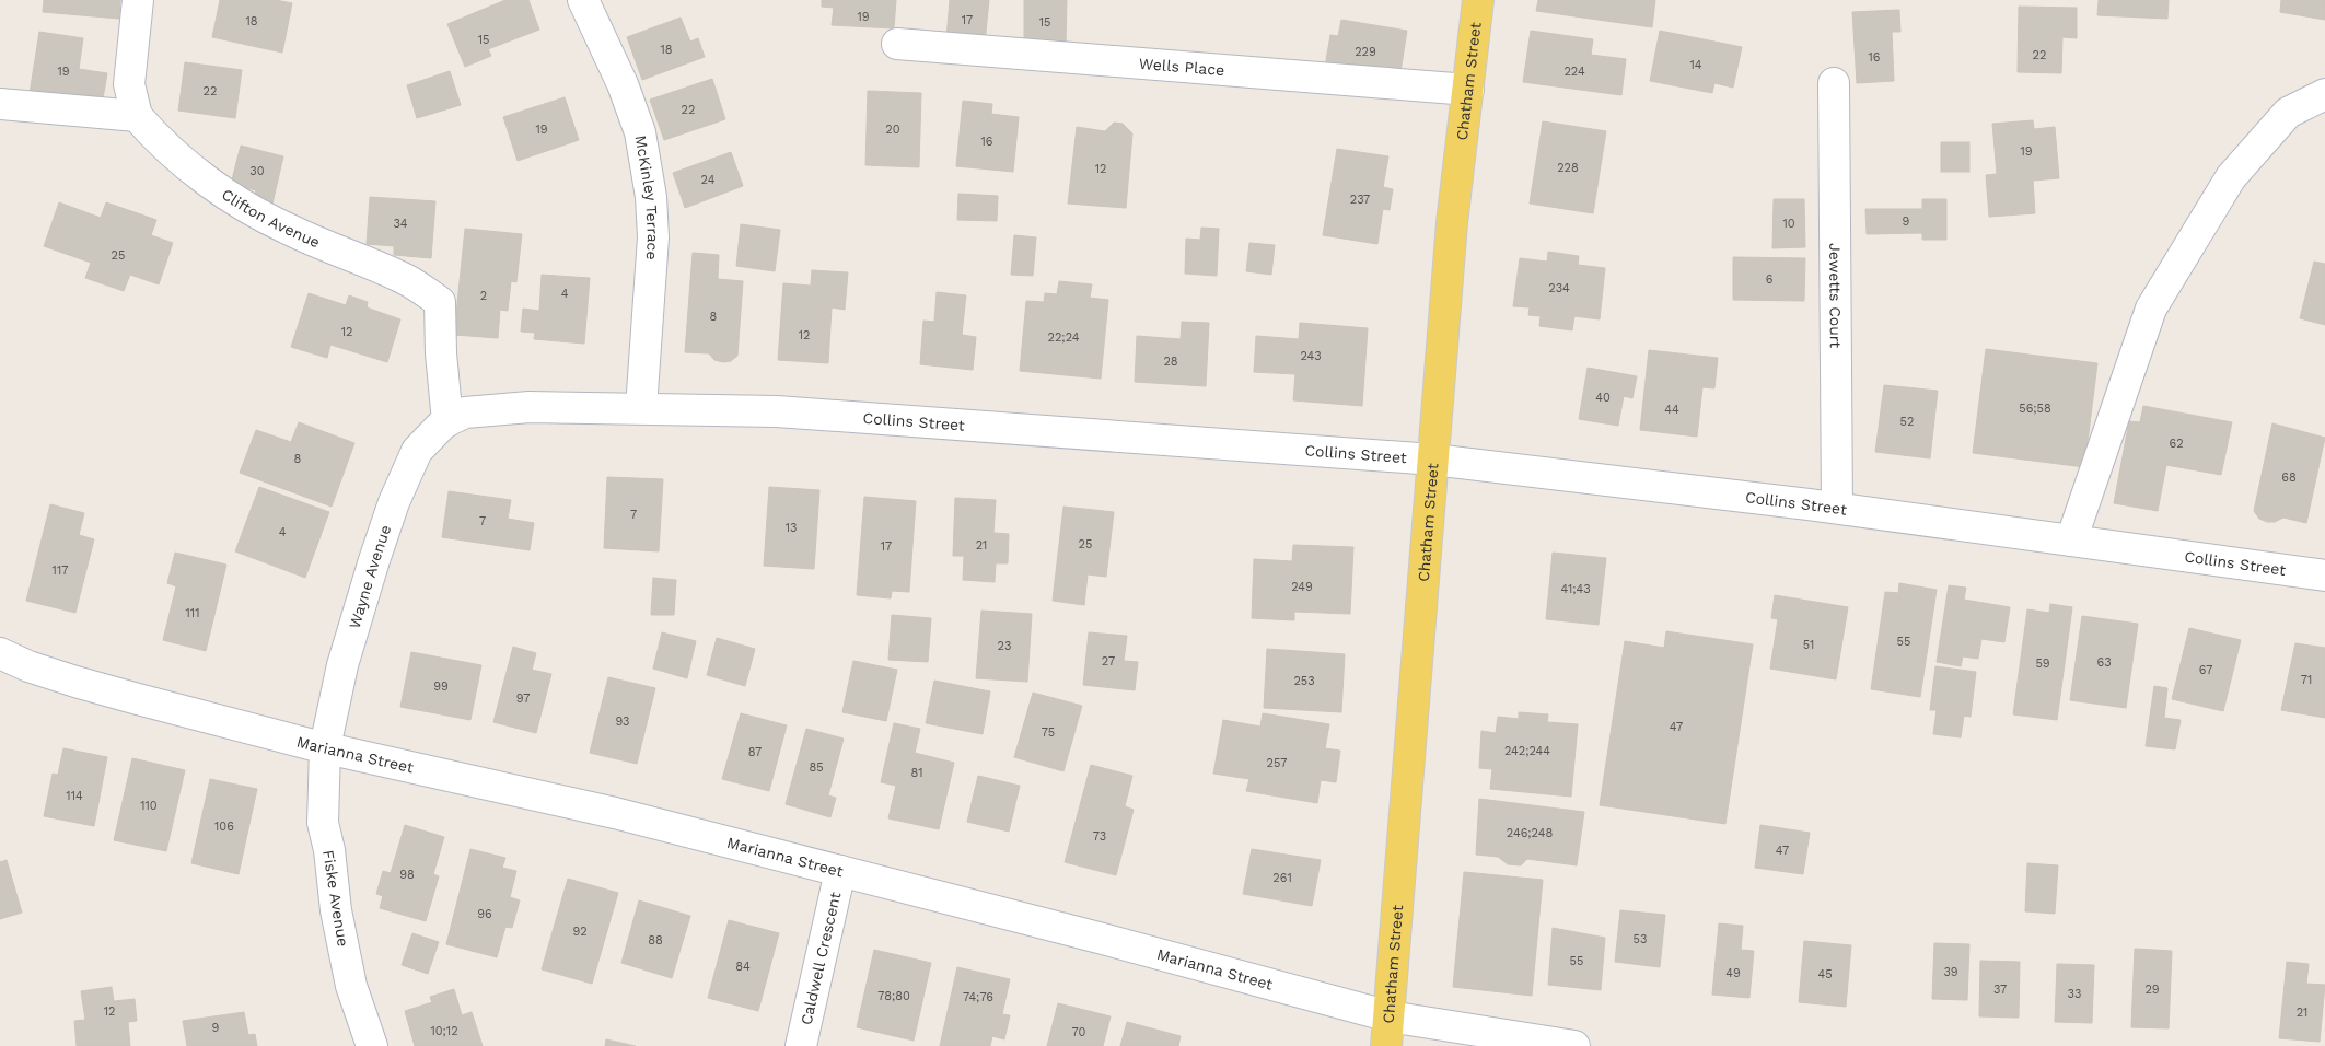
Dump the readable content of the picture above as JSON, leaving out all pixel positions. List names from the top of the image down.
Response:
{
  "streets": {
    "main road": ["Chatham Street"],
    "street": [
      "Wells Place",
      "McKinley Terrace",
      "Clifton Avenue",
      "Jewetts Court",
      "Collins Street",
      "Wayne Avenue",
      "Marianna Street",
      "Fiske Avenue",
      "Caldwell Crescent"
    ]
  },
  "crossings": [
    ["Wells Place", "Chatham Street"],
    ["Chatham Street", "Collins Street"],
    ["Chatham Street", "Marianna Street"],
    ["McKinley Terrace", "Collins Street"],
    ["Clifton Avenue", "Collins Street"],
    ["Clifton Avenue", "Wayne Avenue"],
    ["Jewetts Court", "Collins Street"],
    ["Collins Street", "Wayne Avenue"],
    ["Wayne Avenue", "Marianna Street"],
    ["Wayne Avenue", "Fiske Avenue"],
    ["Marianna Street", "Fiske Avenue"],
    ["Marianna Street", "Caldwell Crescent"]
  ],
  "house_numbers": [
    "19",
    "17",
    "18",
    "15",
    "15",
    "18",
    "229",
    "22",
    "16",
    "14",
    "19",
    "224",
    "22",
    "22",
    "19",
    "20",
    "16",
    "19",
    "228",
    "12",
    "30",
    "24",
    "237",
    "9",
    "34",
    "10",
    "25",
    "6",
    "234",
    "4",
    "2",
    "8",
    "12",
    "12",
    "22;24",
    "243",
    "28",
    "40",
    "56;58",
    "44",
    "52",
    "62",
    "8",
    "68",
    "7",
    "7",
    "13",
    "4",
    "25",
    "21",
    "17",
    "117",
    "249",
    "41;43",
    "111",
    "55",
    "51",
    "23",
    "27",
    "63",
    "59",
    "67",
    "71",
    "253",
    "99",
    "97",
    "93",
    "47",
    "75",
    "242;244",
    "87",
    "257",
    "85",
    "81",
    "114",
    "110",
    "106",
    "246;248",
    "73",
    "47",
    "98",
    "261",
    "96",
    "92",
    "53",
    "88",
    "55",
    "84",
    "39",
    "49",
    "45",
    "37",
    "29",
    "33",
    "78;80",
    "74;76",
    "12",
    "21",
    "9",
    "10;12",
    "70"
  ]
}
